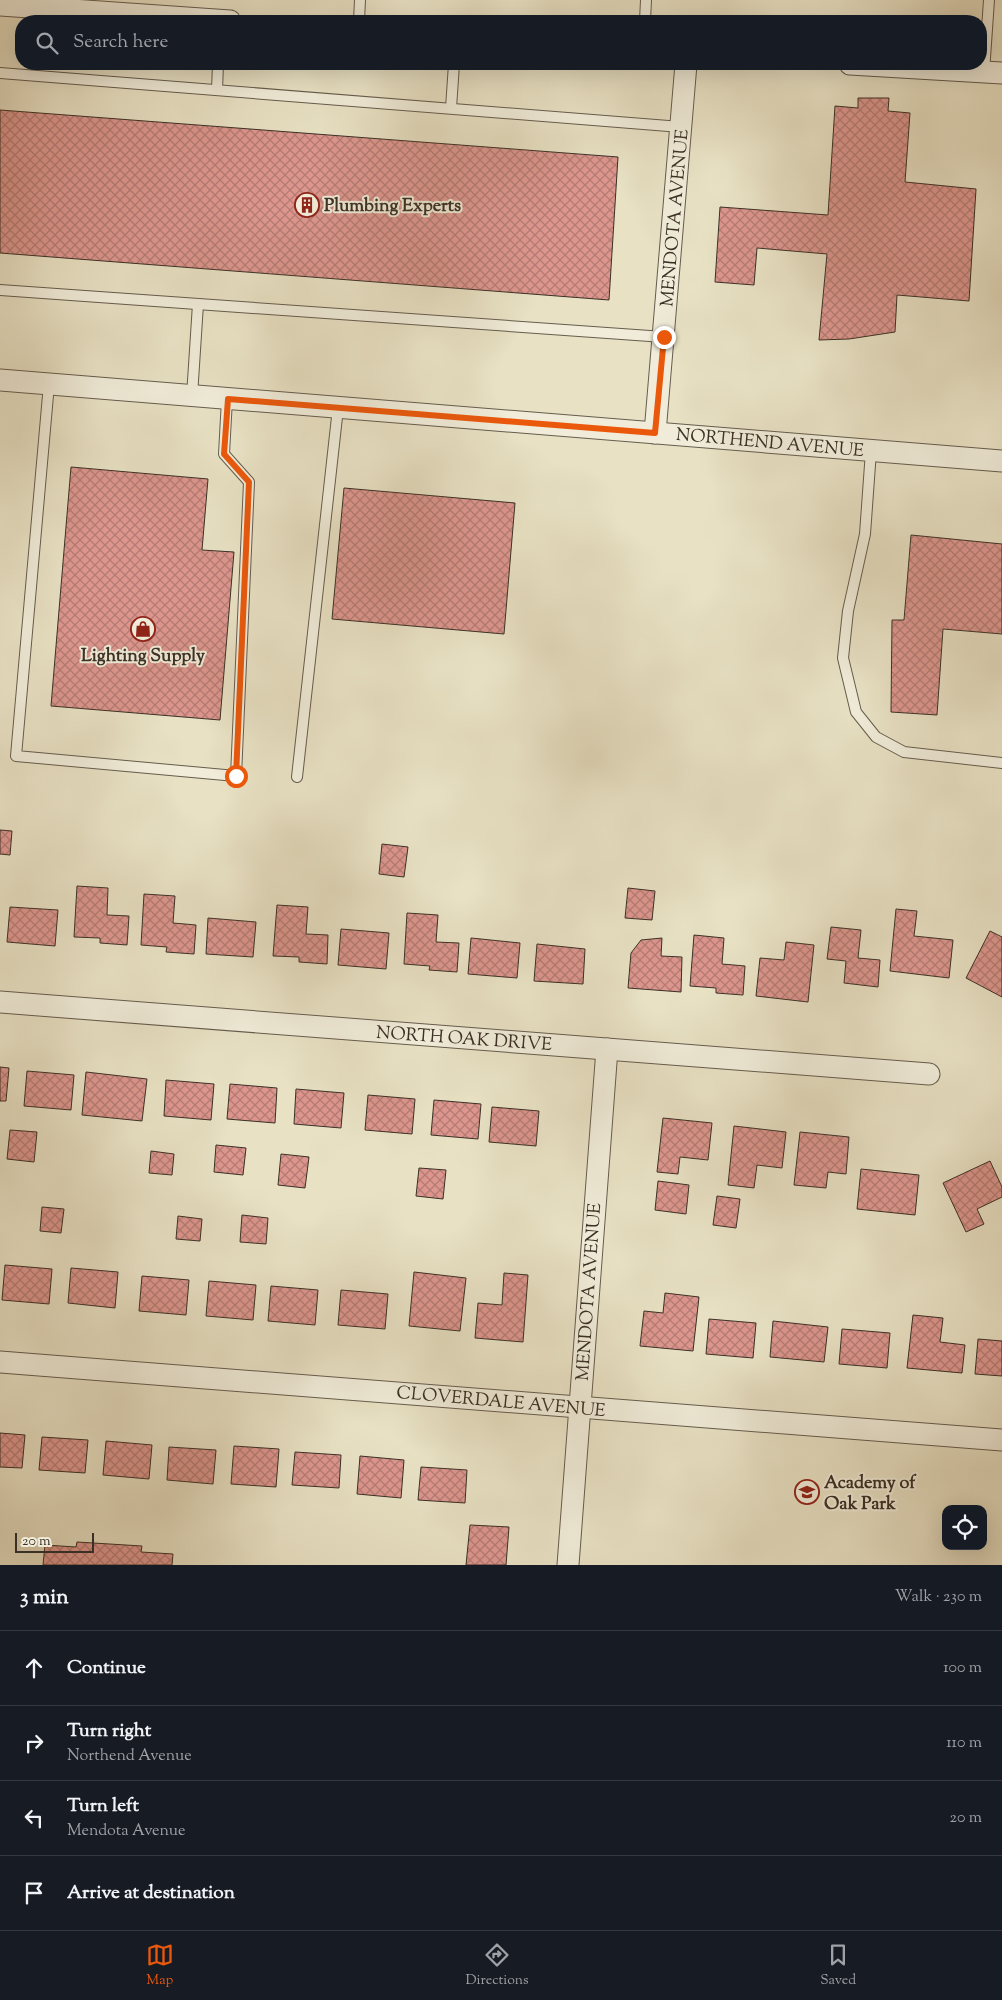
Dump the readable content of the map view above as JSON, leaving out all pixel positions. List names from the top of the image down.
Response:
{
  "streets": {
    "street": [
      "MENDOTA AVENUE",
      "NORTHEND AVENUE",
      "NORTH OAK DRIVE",
      "CLOVERDALE AVENUE"
    ]
  },
  "crossings": [
    ["MENDOTA AVENUE", "NORTHEND AVENUE"],
    ["MENDOTA AVENUE", "NORTH OAK DRIVE"],
    ["MENDOTA AVENUE", "CLOVERDALE AVENUE"]
  ],
  "places": {
    "building": ["Plumbing Experts"],
    "shop": ["Lighting Supply"],
    "school or university": ["Academy of Oak Park"]
  },
  "scale_bar": "20 m",
  "page": {
    "search": "Search here",
    "scale": "20 m",
    "heading": ["3 min", "Walk · 230 m"],
    "list": [
      ["Continue", "100 m"],
      ["Turn right", "Northend Avenue", "110 m"],
      ["Turn left", "Mendota Avenue", "20 m"],
      "Arrive at destination"
    ],
    "nav": ["Map", "Directions", "Saved"]
  }
}
